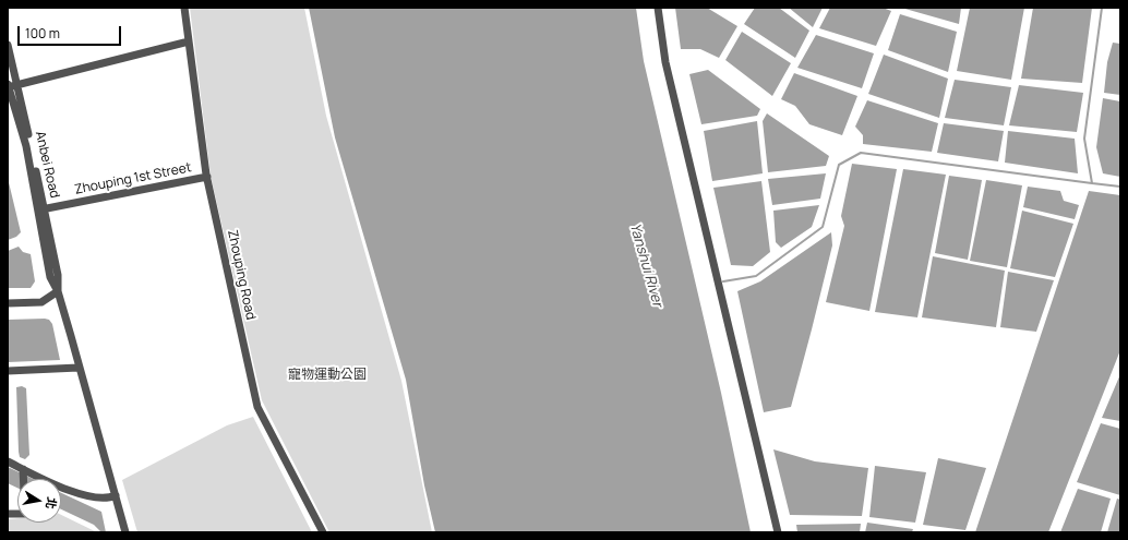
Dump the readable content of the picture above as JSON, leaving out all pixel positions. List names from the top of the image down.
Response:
{
  "streets": {
    "street": ["Anbei Road", "Zhouping 1st Street", "Zhouping Road"]
  },
  "crossings": [
    ["Anbei Road", "Zhouping 1st Street"],
    ["Zhouping 1st Street", "Zhouping Road"]
  ],
  "water": ["Yanshui River"],
  "parks": ["寵物運動公園"],
  "scale_bar": "100 m",
  "north": "right"
}
